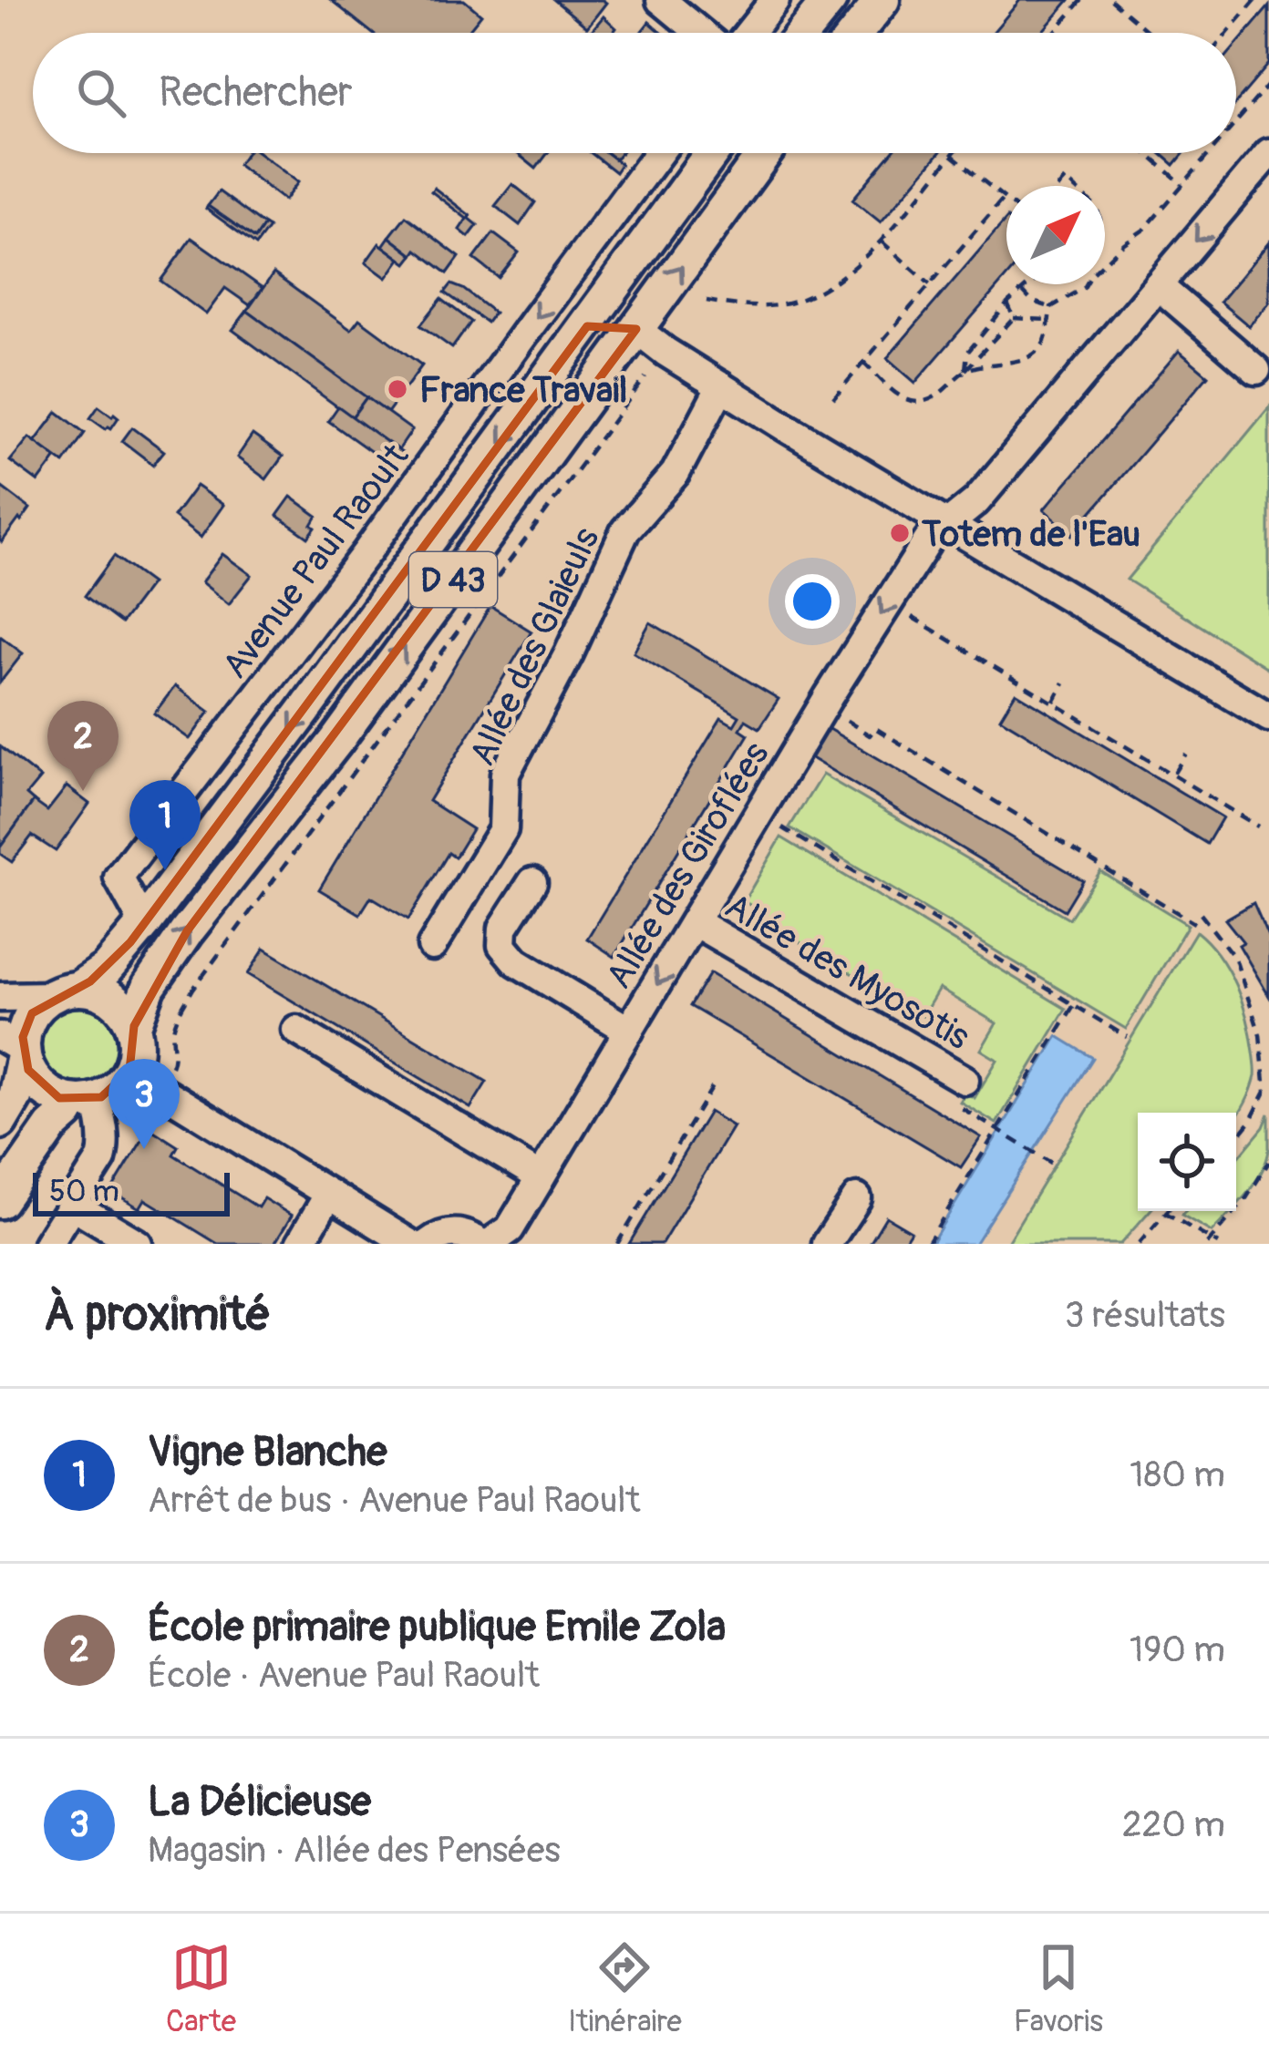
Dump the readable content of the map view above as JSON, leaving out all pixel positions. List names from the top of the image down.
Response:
{
  "streets": {
    "main road": ["D 43"],
    "street": [
      "Avenue Paul Raoult",
      "Allée des Glaieuls",
      "Allée des Giroflées",
      "Allée des Myosotis"
    ]
  },
  "crossings": [
    ["Avenue Paul Raoult", "D 43"],
    ["Allée des Giroflées", "Allée des Myosotis"]
  ],
  "one_way": ["Avenue Paul Raoult"],
  "places": ["France Travail", "Totem de l'Eau"],
  "scale_bar": "50 m",
  "north": "top right",
  "page": {
    "search": "Rechercher",
    "pins": ["2", "1", "3"],
    "scale": "50 m",
    "heading": ["À proximité", "3 résultats"],
    "list": [
      {
        "mark": "1",
        "name": "Vigne Blanche",
        "note": "Arrêt de bus · Avenue Paul Raoult",
        "value": "180 m"
      },
      {
        "mark": "2",
        "name": "École primaire publique Emile Zola",
        "note": "École · Avenue Paul Raoult",
        "value": "190 m"
      },
      {
        "mark": "3",
        "name": "La Délicieuse",
        "note": "Magasin · Allée des Pensées",
        "value": "220 m"
      }
    ],
    "nav": ["Carte", "Itinéraire", "Favoris"]
  }
}
